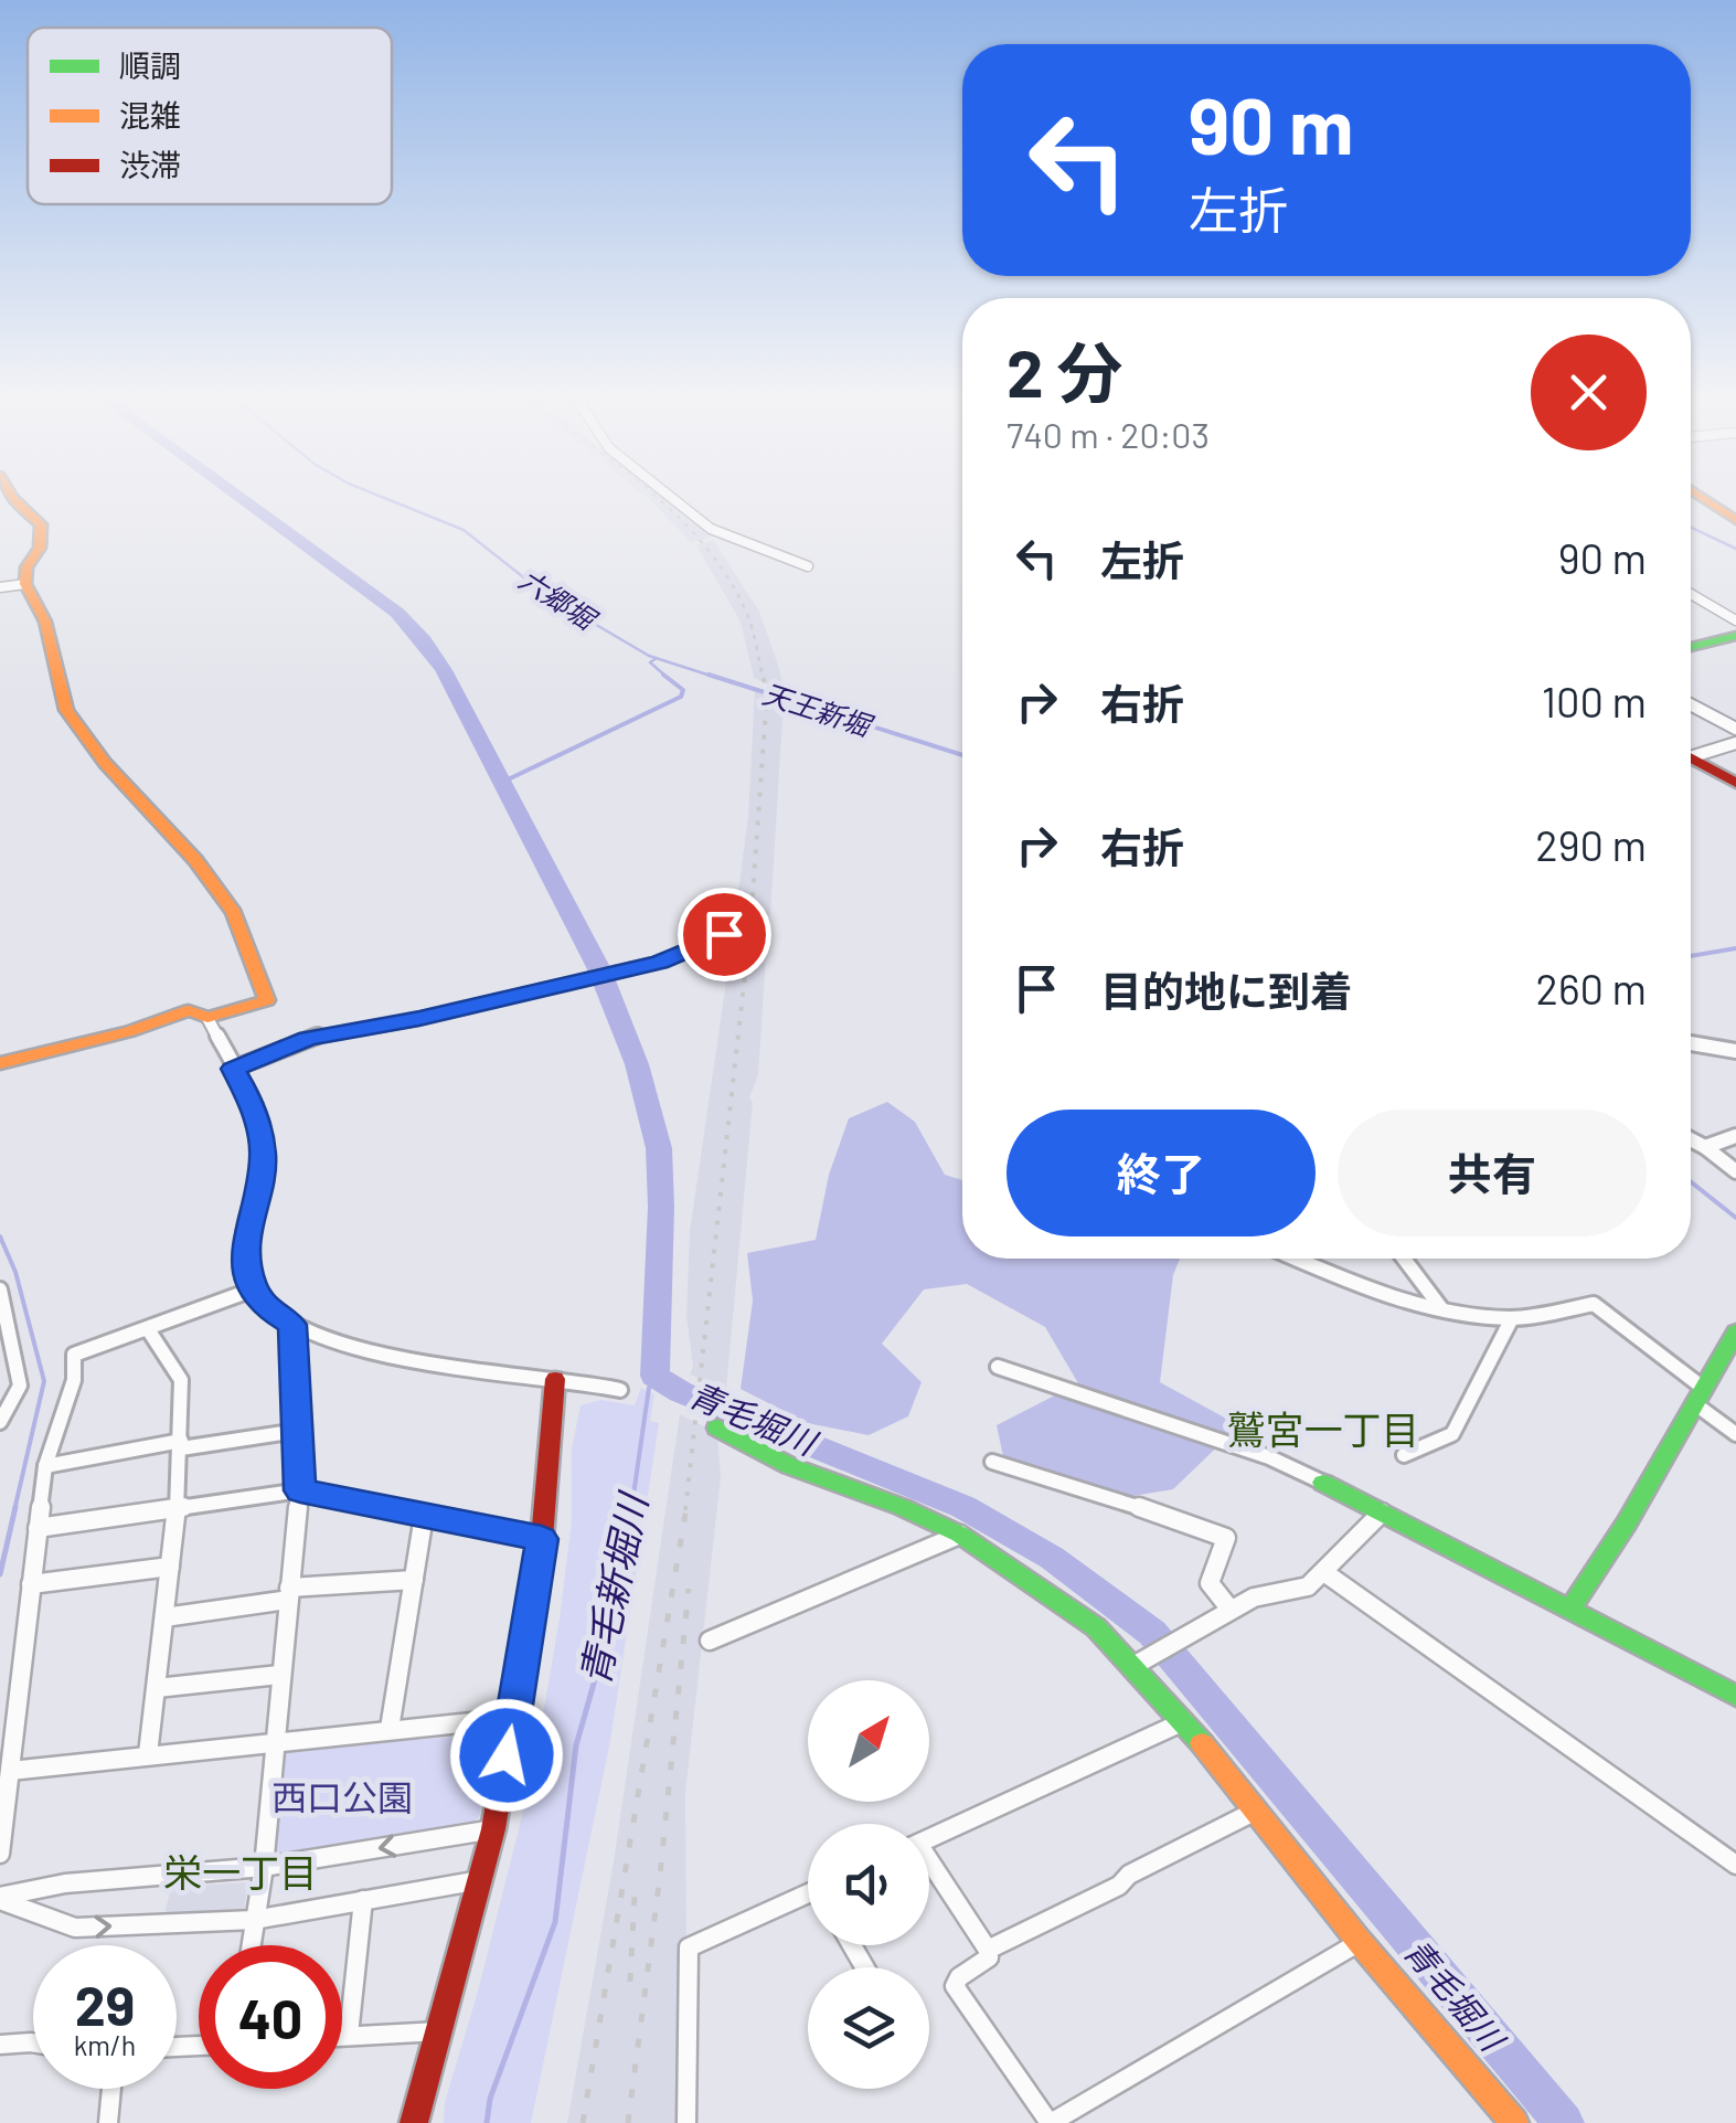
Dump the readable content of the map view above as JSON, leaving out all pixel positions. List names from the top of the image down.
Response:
{
  "districts": ["鷲宮一丁目", "栄一丁目"],
  "water": [
    "六郷堀",
    "天王新堀",
    "青毛堀川",
    "青毛新堀川"
  ],
  "parks": ["西口公園"],
  "legend": ["順調", "混雑", "渋滞"],
  "north": "top right",
  "page": {
    "turn": ["90 m", "左折"],
    "heading": ["2 分", "740 m · 20:03"],
    "list": [
      {
        "name": "左折",
        "value": "90 m"
      },
      {
        "name": "右折",
        "value": "100 m"
      },
      {
        "name": "右折",
        "value": "290 m"
      },
      {
        "name": "目的地に到着",
        "value": "260 m"
      }
    ],
    "buttons": ["終了", "共有"],
    "speed": "29 km/h",
    "limit": "40"
  }
}
